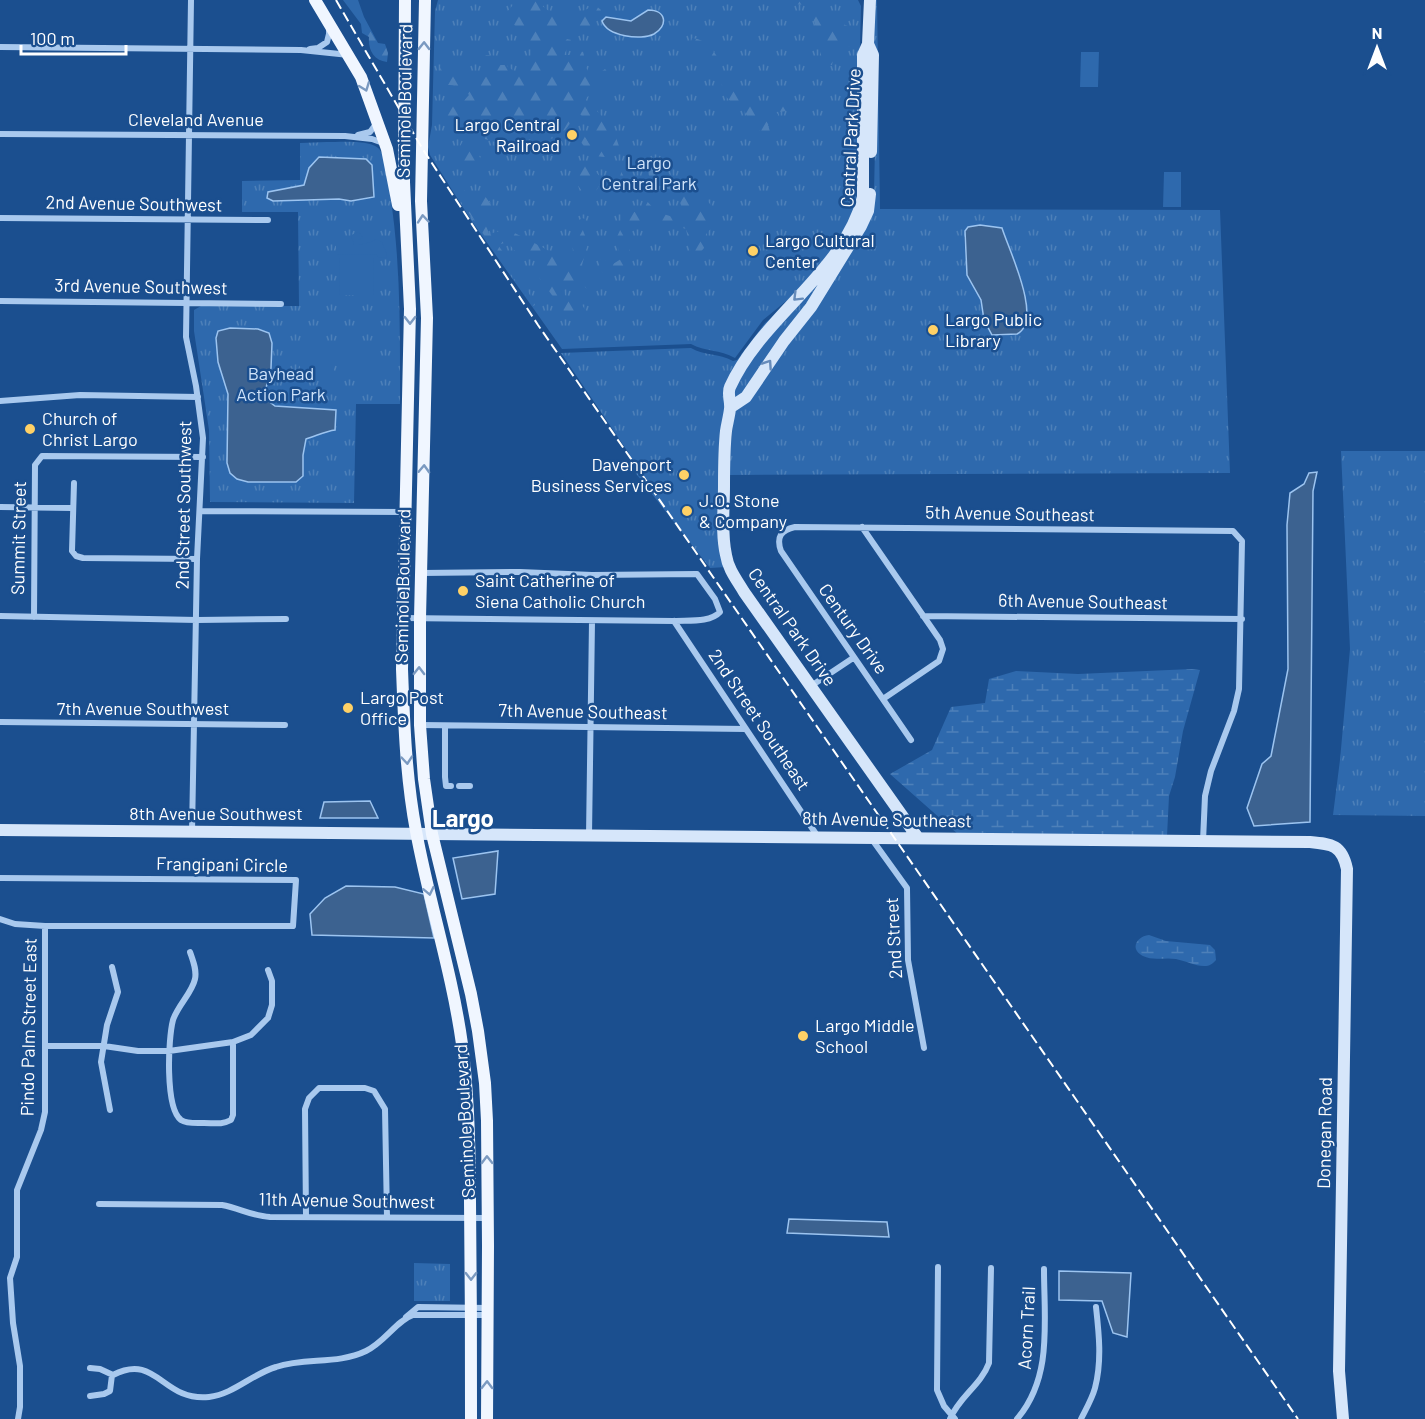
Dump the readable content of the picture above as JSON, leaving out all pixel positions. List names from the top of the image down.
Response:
{
  "streets": {
    "main road": ["Seminole Boulevard"],
    "street": [
      "Cleveland Avenue",
      "Central Park Drive",
      "2nd Avenue Southwest",
      "3rd Avenue Southwest",
      "2nd Street Southwest",
      "5th Avenue Southeast",
      "Summit Street",
      "6th Avenue Southeast",
      "Century Drive",
      "7th Avenue Southwest",
      "7th Avenue Southeast",
      "2nd Street Southeast",
      "8th Avenue Southwest",
      "8th Avenue Southeast",
      "Frangipani Circle",
      "2nd Street",
      "Pindo Palm Street East",
      "Donegan Road",
      "11th Avenue Southwest",
      "Acorn Trail"
    ]
  },
  "crossings": [
    ["Seminole Boulevard", "7th Avenue Southeast"],
    ["Seminole Boulevard", "8th Avenue Southwest"],
    ["Seminole Boulevard", "8th Avenue Southeast"],
    ["Seminole Boulevard", "11th Avenue Southwest"],
    ["Cleveland Avenue", "2nd Street Southwest"],
    ["Central Park Drive", "8th Avenue Southeast"],
    ["2nd Avenue Southwest", "2nd Street Southwest"],
    ["3rd Avenue Southwest", "2nd Street Southwest"],
    ["2nd Street Southwest", "Summit Street"],
    ["2nd Street Southwest", "7th Avenue Southwest"],
    ["2nd Street Southwest", "8th Avenue Southwest"],
    ["5th Avenue Southeast", "6th Avenue Southeast"],
    ["5th Avenue Southeast", "Century Drive"],
    ["7th Avenue Southeast", "2nd Street Southeast"],
    ["2nd Street Southeast", "8th Avenue Southeast"],
    ["8th Avenue Southwest", "8th Avenue Southeast"],
    ["8th Avenue Southeast", "2nd Street"],
    ["8th Avenue Southeast", "Donegan Road"],
    ["Frangipani Circle", "Pindo Palm Street East"]
  ],
  "districts": ["Largo"],
  "parks": ["Largo Central Park", "Bayhead Action Park"],
  "places": [
    "Largo Central Railroad",
    "Largo Cultural Center",
    "Largo Public Library",
    "Church of Christ Largo",
    "Davenport Business Services",
    "J.O. Stone & Company",
    "Saint Catherine of Siena Catholic Church",
    "Largo Post Office",
    "Largo Middle School"
  ],
  "scale_bar": "100 m",
  "north": "top"
}
